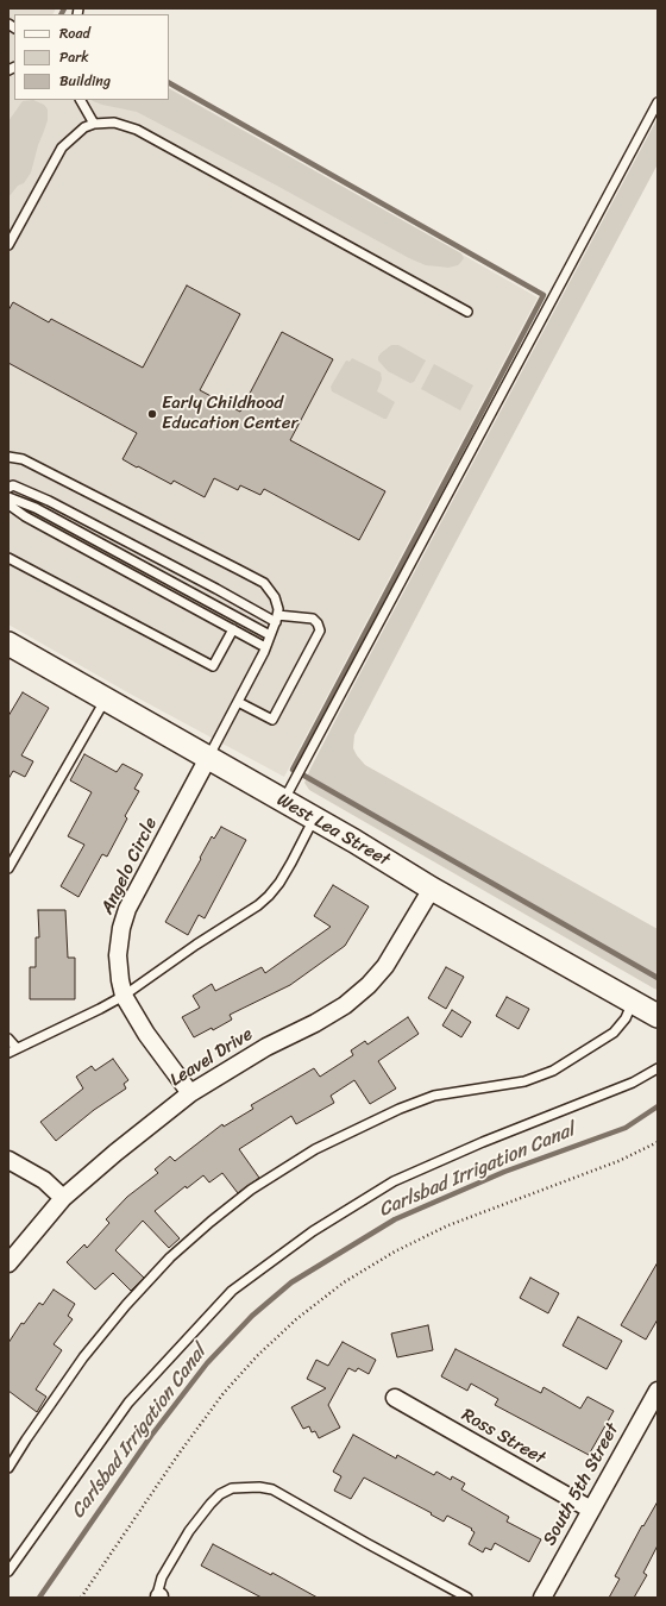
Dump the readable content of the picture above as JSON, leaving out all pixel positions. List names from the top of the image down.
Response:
{
  "streets": {
    "main road": ["West Lea Street"],
    "street": [
      "Angelo Circle",
      "Leavel Drive",
      "Ross Street",
      "South 5th Street"
    ]
  },
  "crossings": [
    ["West Lea Street", "Angelo Circle"],
    ["West Lea Street", "Leavel Drive"],
    ["Angelo Circle", "Leavel Drive"],
    ["Ross Street", "South 5th Street"]
  ],
  "water": ["Carlsbad Irrigation Canal"],
  "places": ["Early Childhood Education Center"],
  "legend": ["Road", "Park", "Building"]
}
